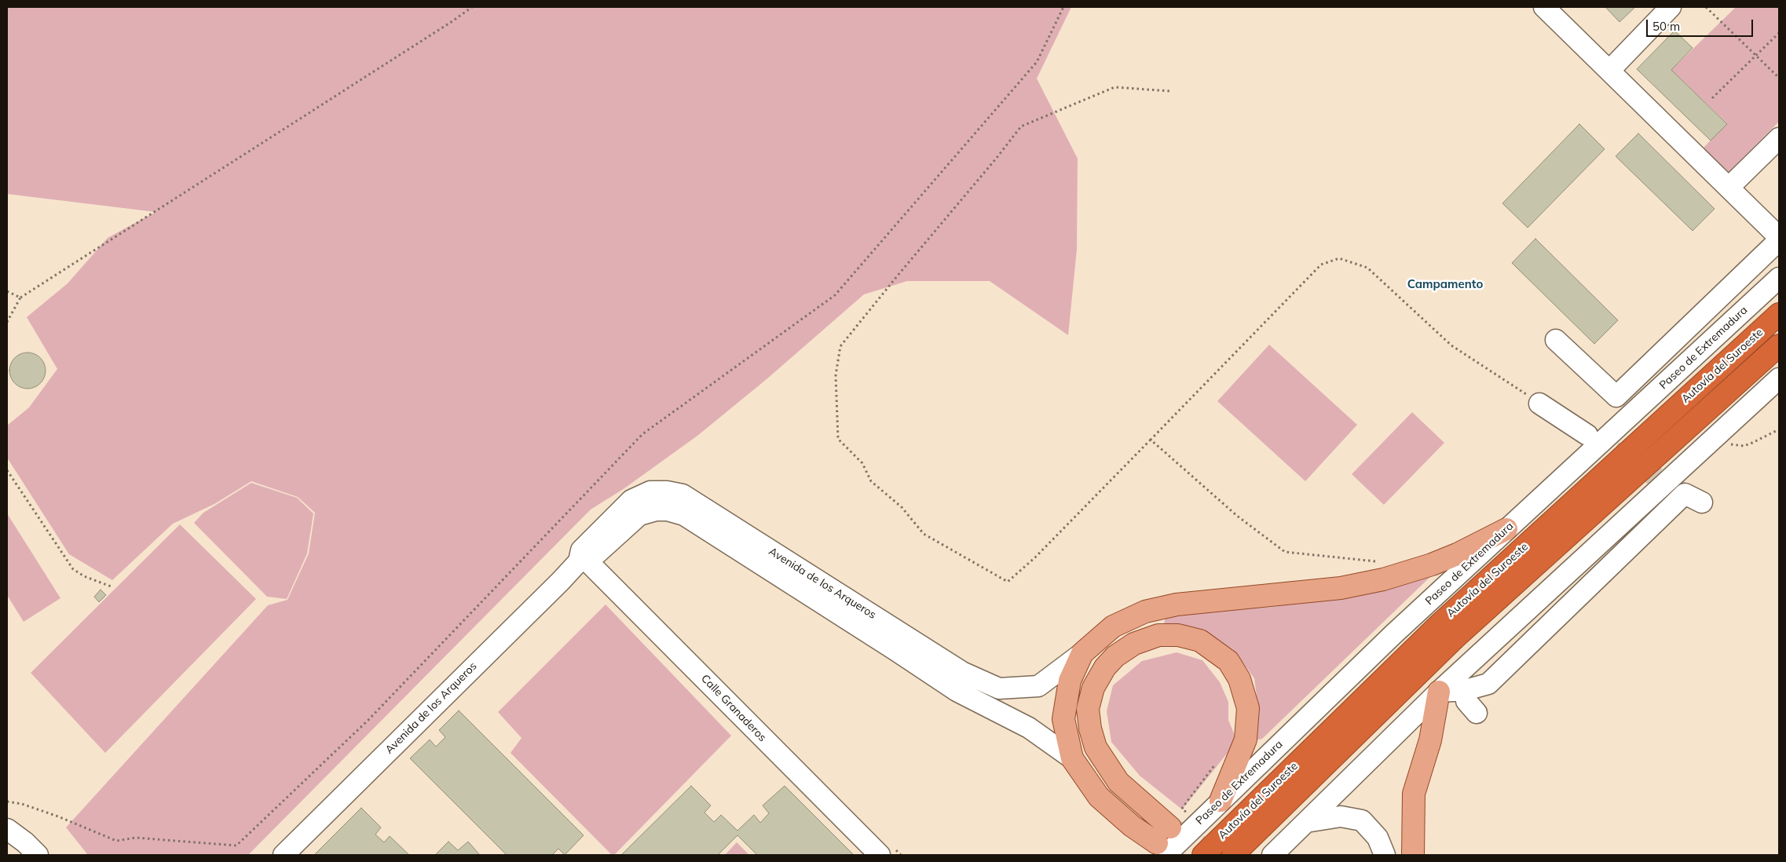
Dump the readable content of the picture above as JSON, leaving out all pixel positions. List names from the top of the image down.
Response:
{
  "streets": {
    "highway": ["Autovía del Suroeste"],
    "street": ["Paseo de Extremadura", "Avenida de los Arqueros", "Calle Granaderos"]
  },
  "crossings": [
    ["Avenida de los Arqueros", "Calle Granaderos"]
  ],
  "districts": ["Campamento"],
  "scale_bar": "50 m"
}
